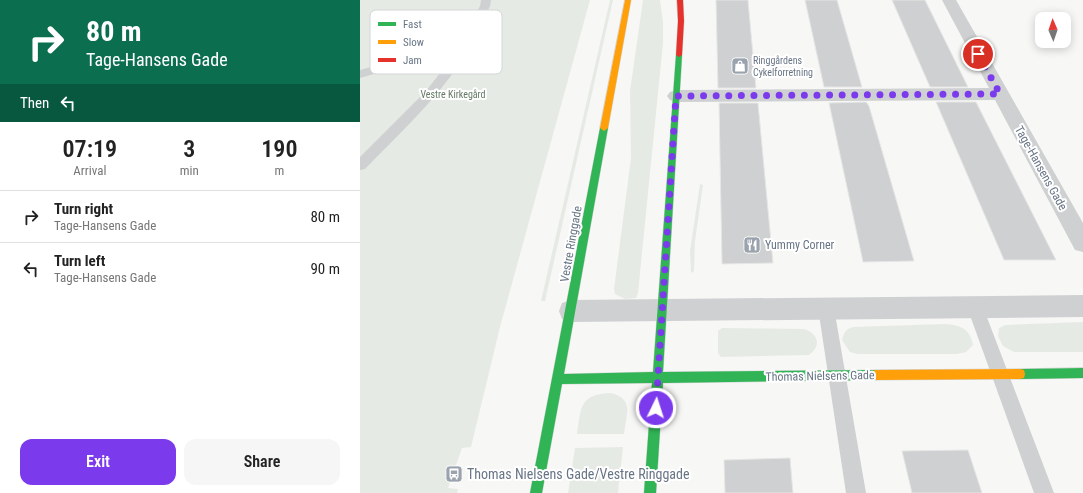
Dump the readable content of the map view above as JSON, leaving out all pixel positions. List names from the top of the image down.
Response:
{
  "streets": {
    "main road": ["Vestre Ringgade", "Thomas Nielsens Gade"],
    "street": ["Tage-Hansens Gade"]
  },
  "crossings": [
    ["Vestre Ringgade", "Thomas Nielsens Gade"]
  ],
  "parks": ["Vestre Kirkegård"],
  "places": {
    "shop": ["Ringgårdens Cykelforretning"],
    "restaurant": ["Yummy Corner"],
    "bus stop": ["Thomas Nielsens Gade/Vestre Ringgade"]
  },
  "legend": ["Fast", "Slow", "Jam"],
  "north": "top",
  "page": {
    "turn": ["80 m", "Tage-Hansens Gade"],
    "then": "Then",
    "eta": [
      "07:19",
      "Arrival",
      "3",
      "min",
      "190",
      "m"
    ],
    "list": [
      {
        "name": "Turn right",
        "note": "Tage-Hansens Gade",
        "value": "80 m"
      },
      {
        "name": "Turn left",
        "note": "Tage-Hansens Gade",
        "value": "90 m"
      }
    ],
    "buttons": ["Exit", "Share"]
  }
}
